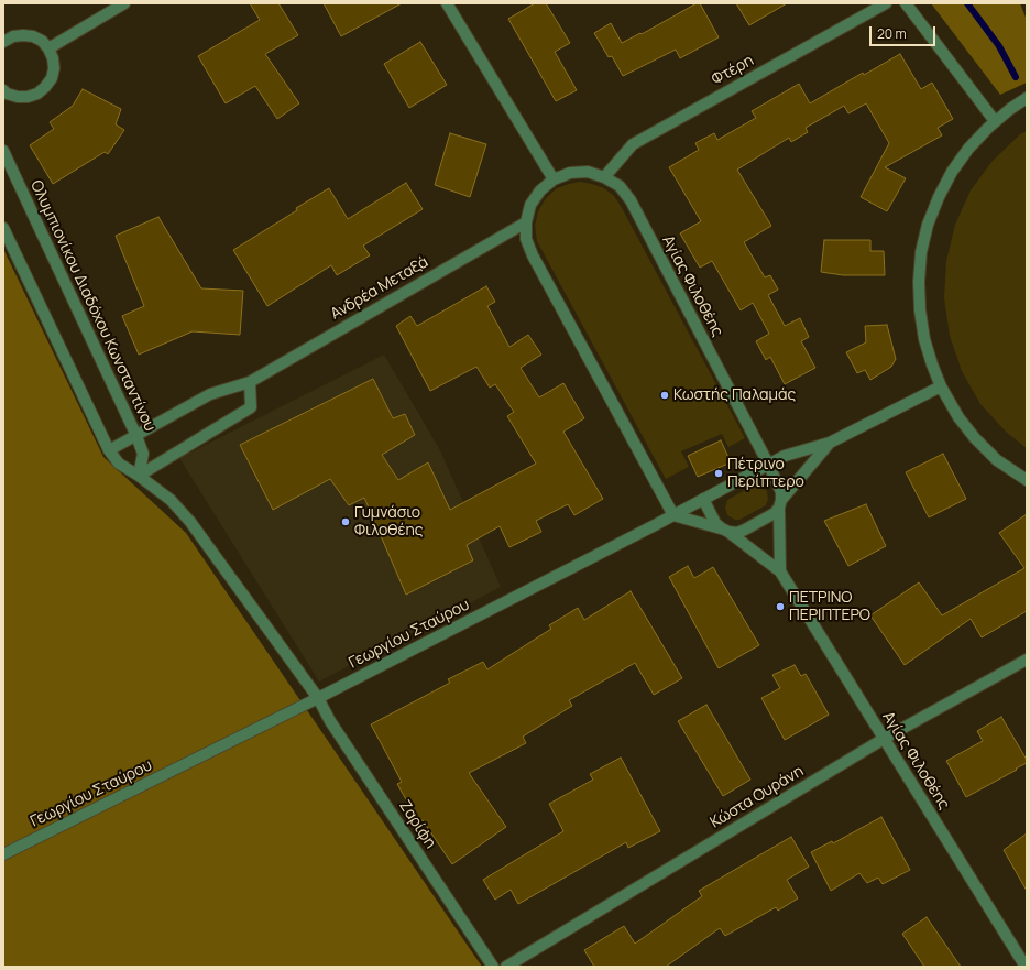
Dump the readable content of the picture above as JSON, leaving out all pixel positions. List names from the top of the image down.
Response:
{
  "streets": {
    "street": [
      "Φτέρη",
      "Αγίας Φιλοθέης",
      "Ανδρέα Μεταξά",
      "Ολυμπιονίκου Διαδόχου Κωνσταντίνου",
      "Γεωργίου Σταύρου",
      "Κώστα Ουράνη",
      "Ζαρίφη"
    ]
  },
  "crossings": [
    ["Φτέρη", "Αγίας Φιλοθέης"],
    ["Αγίας Φιλοθέης", "Ανδρέα Μεταξά"],
    ["Αγίας Φιλοθέης", "Γεωργίου Σταύρου"],
    ["Αγίας Φιλοθέης", "Κώστα Ουράνη"],
    ["Ανδρέα Μεταξά", "Ολυμπιονίκου Διαδόχου Κωνσταντίνου"],
    ["Γεωργίου Σταύρου", "Ζαρίφη"]
  ],
  "places": [
    "Κωστής Παλαμάς",
    "Πέτρινο Περίπτερο",
    "Γυμνάσιο Φιλοθέης",
    "ΠΕΤΡΙΝΟ ΠΕΡΙΠΤΕΡΟ"
  ],
  "scale_bar": "20 m"
}
